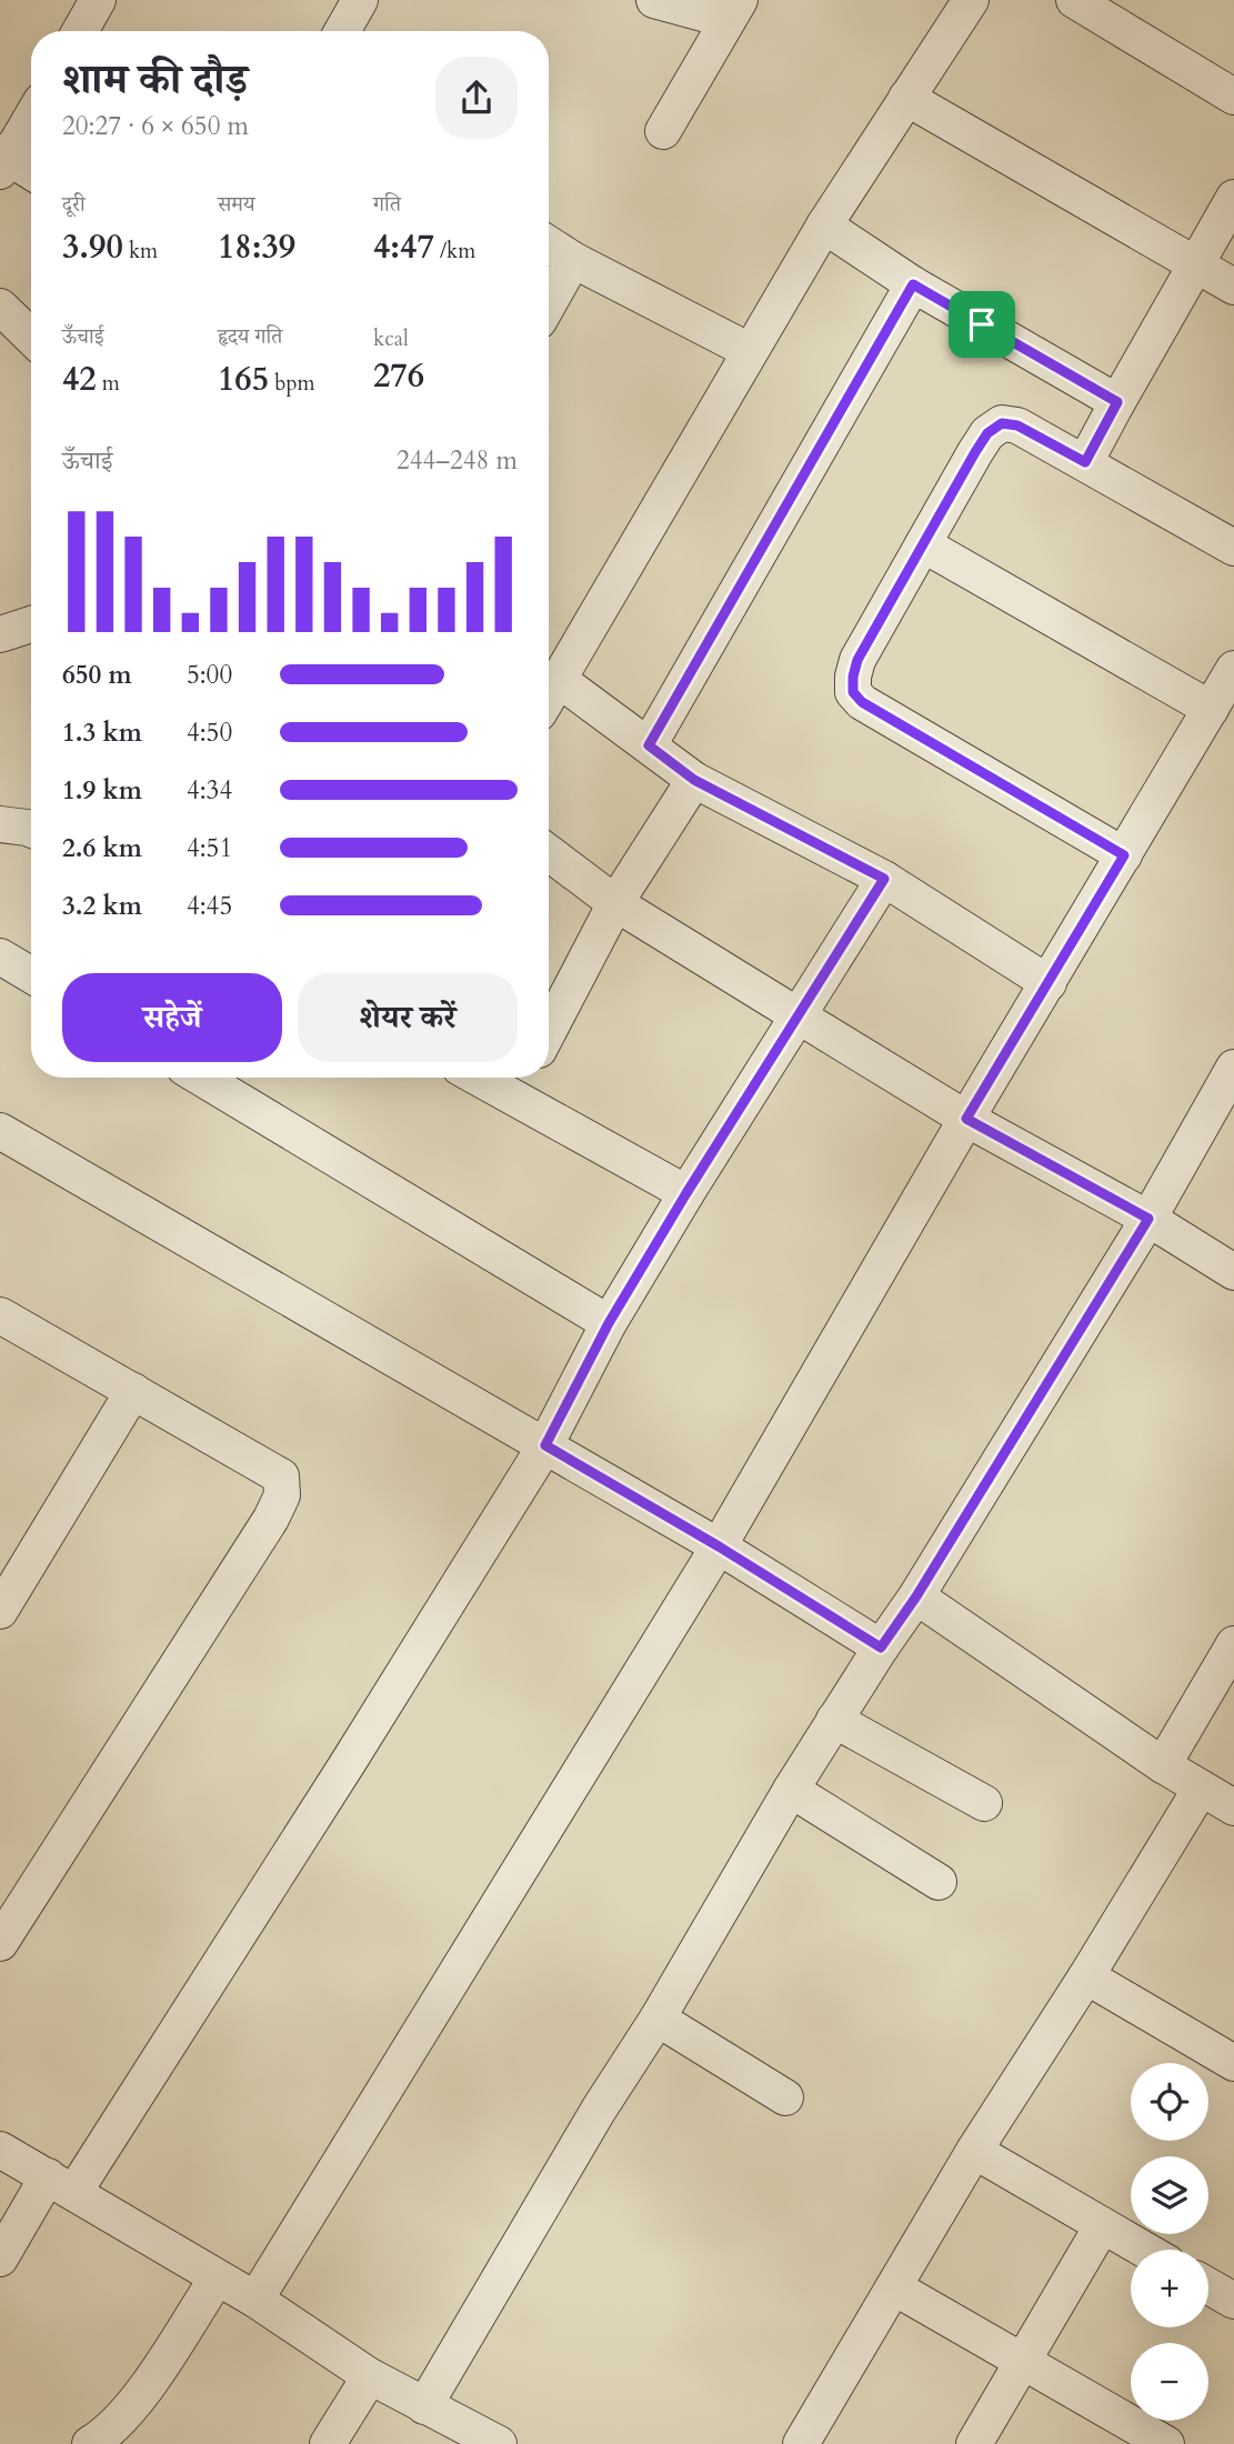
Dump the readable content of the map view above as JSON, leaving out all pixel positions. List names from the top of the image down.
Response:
{
  "page": {
    "heading": ["शाम की दौड़", "20:27 · 6 × 650 m"],
    "stats": [
      ["दूरी", "3.90 km"],
      ["समय", "18:39"],
      ["गति", "4:47 /km"],
      ["ऊँचाई", "42 m"],
      ["हृदय गति", "165 bpm"],
      ["kcal", "276"]
    ],
    "chart": ["ऊँचाई", "244–248 m"],
    "list": [
      {
        "name": "650 m",
        "note": "5:00"
      },
      {
        "name": "1.3 km",
        "note": "4:50"
      },
      {
        "name": "1.9 km",
        "note": "4:34"
      },
      {
        "name": "2.6 km",
        "note": "4:51"
      },
      {
        "name": "3.2 km",
        "note": "4:45"
      }
    ],
    "buttons": ["सहेजें", "शेयर करें"],
    "map_buttons": ["+", "−"]
  }
}
